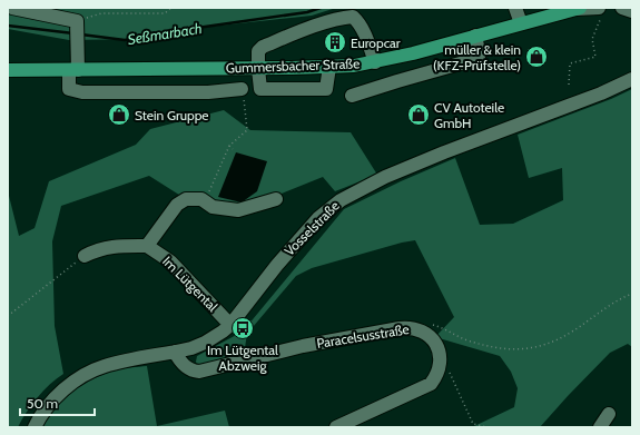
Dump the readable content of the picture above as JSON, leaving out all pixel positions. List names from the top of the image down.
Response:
{
  "streets": {
    "main road": ["Gummersbacher Straße"],
    "street": ["Vosselstraße", "Im Lütgental", "Paracelsusstraße"]
  },
  "crossings": [
    ["Vosselstraße", "Im Lütgental"],
    ["Vosselstraße", "Paracelsusstraße"]
  ],
  "water": ["Seßmarbach"],
  "places": {
    "building": ["Europcar"],
    "shop": ["müller & klein (KFZ-Prüfstelle)", "Stein Gruppe", "CV Autoteile GmbH"],
    "bus stop": ["Im Lütgental Abzweig"]
  },
  "scale_bar": "50 m"
}
